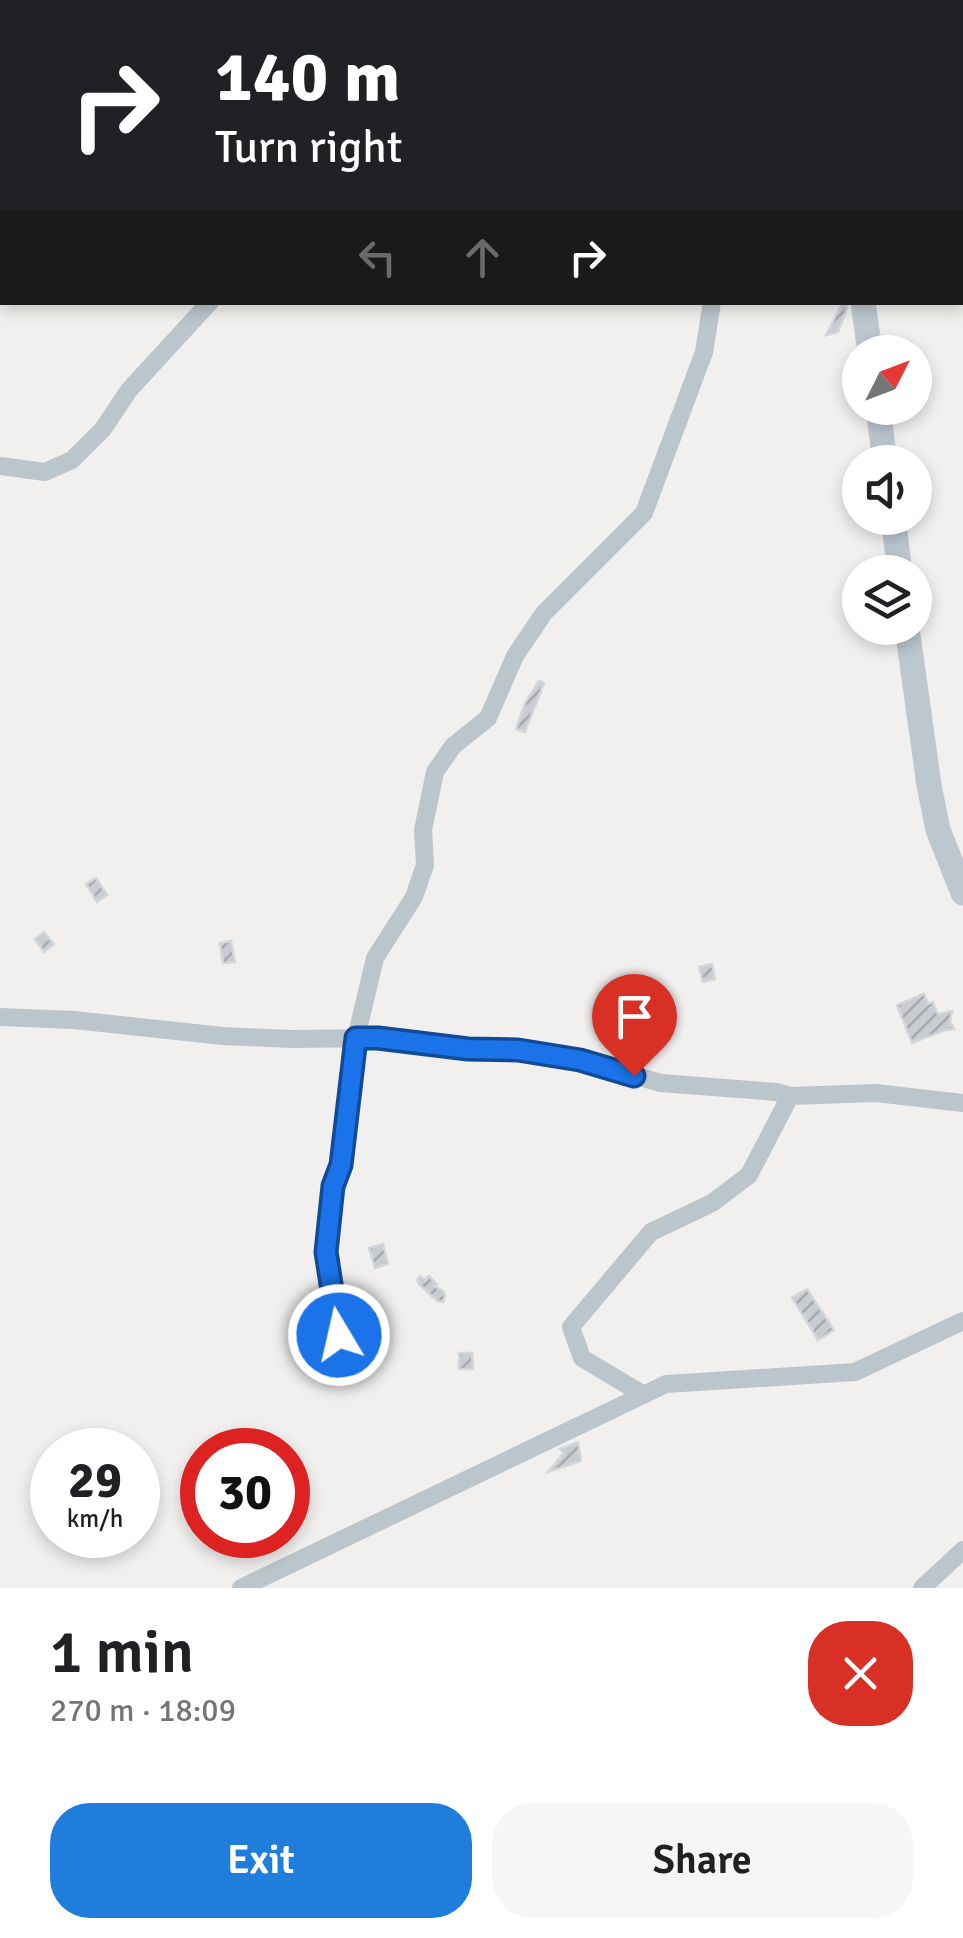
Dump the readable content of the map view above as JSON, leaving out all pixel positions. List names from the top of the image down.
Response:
{
  "north": "top right",
  "page": {
    "turn": ["140 m", "Turn right"],
    "speed": "29 km/h",
    "limit": "30",
    "heading": ["1 min", "270 m · 18:09"],
    "buttons": ["Exit", "Share"]
  }
}
